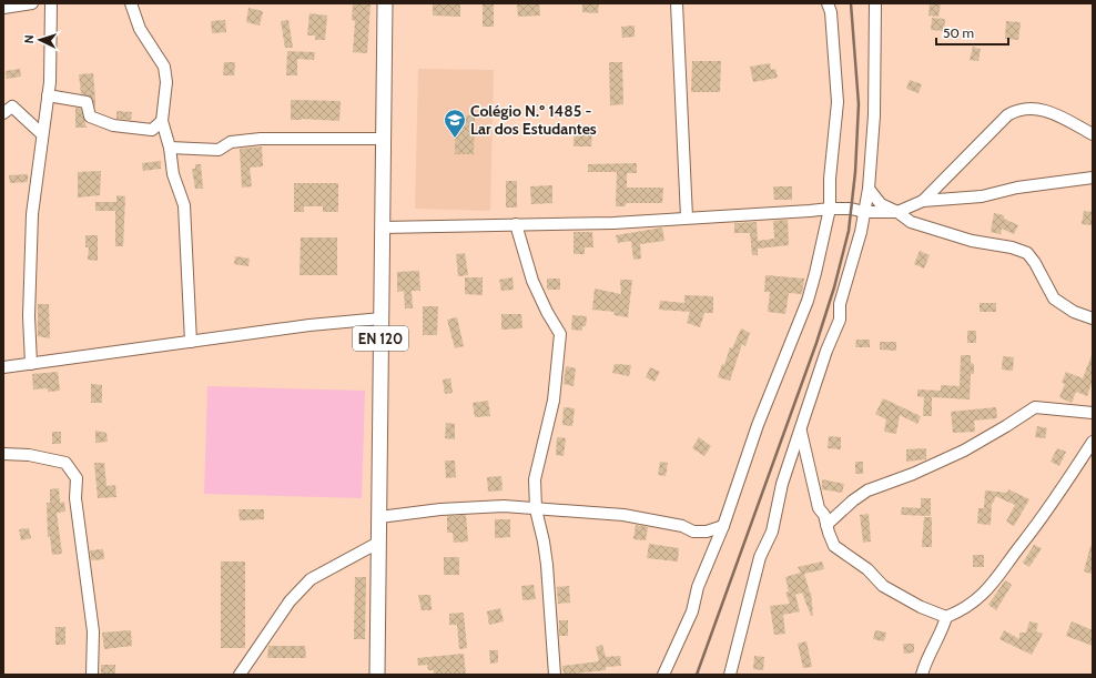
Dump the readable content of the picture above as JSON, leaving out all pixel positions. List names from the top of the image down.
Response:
{
  "streets": {
    "main road": ["EN 120"]
  },
  "places": {
    "school or university": ["Colégio N.º 1485 - Lar dos Estudantes"]
  },
  "scale_bar": "50 m",
  "north": "left"
}
